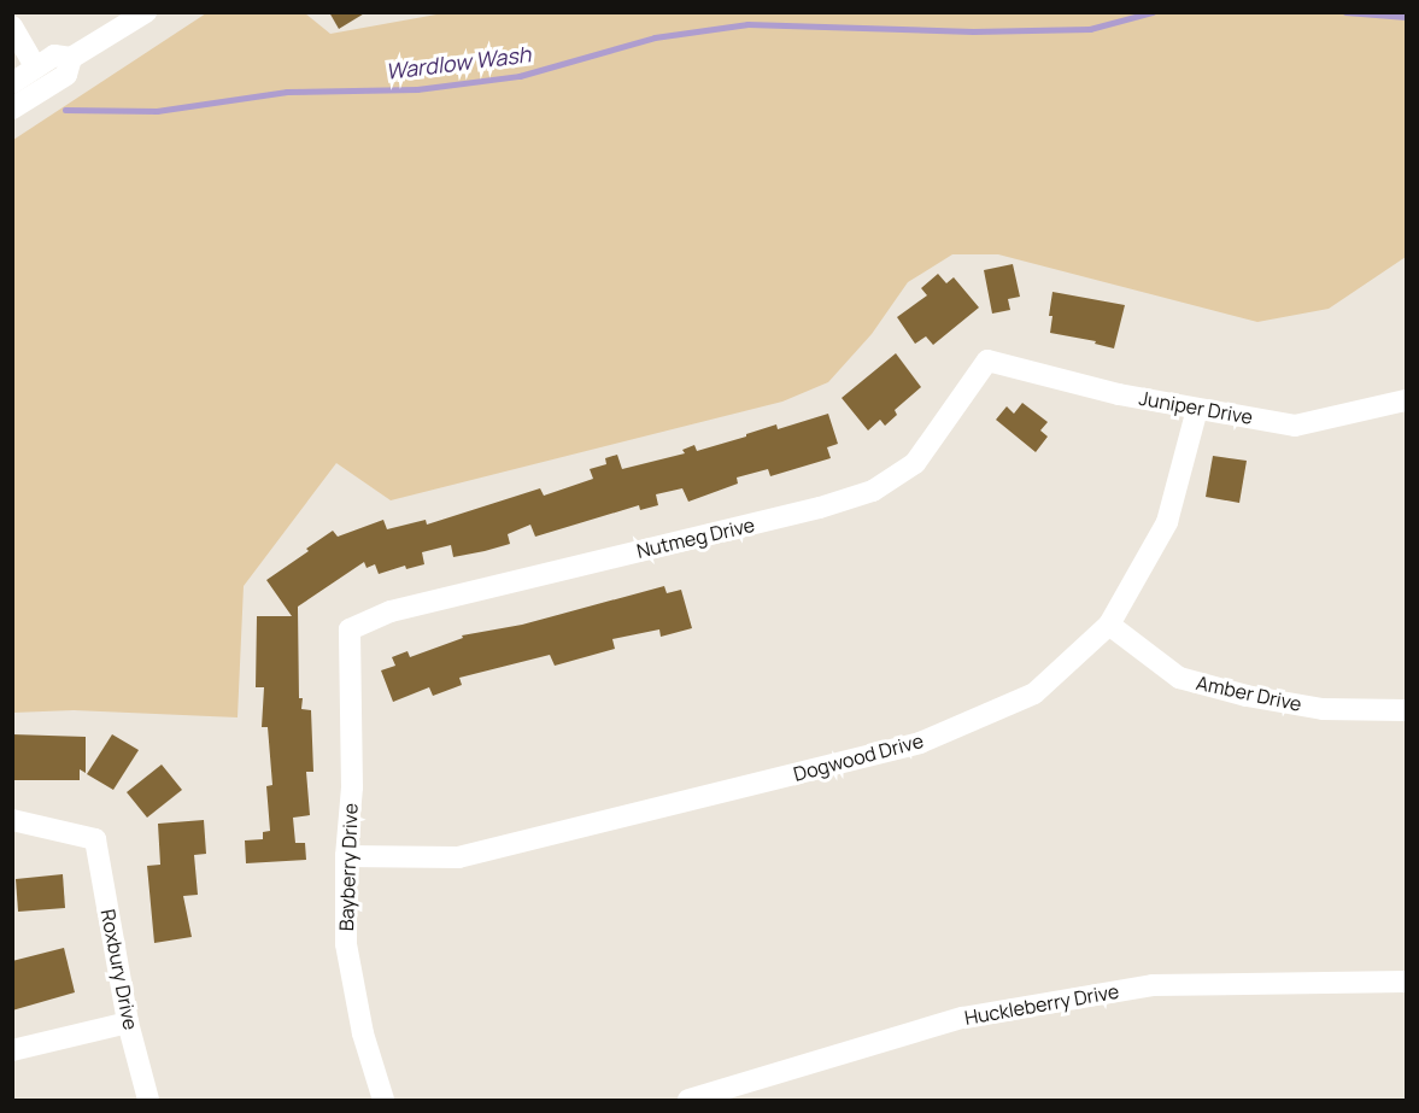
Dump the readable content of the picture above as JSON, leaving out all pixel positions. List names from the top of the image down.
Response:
{
  "streets": {
    "street": [
      "Juniper Drive",
      "Nutmeg Drive",
      "Amber Drive",
      "Dogwood Drive",
      "Bayberry Drive",
      "Roxbury Drive",
      "Huckleberry Drive"
    ]
  },
  "crossings": [
    ["Juniper Drive", "Nutmeg Drive"],
    ["Juniper Drive", "Dogwood Drive"],
    ["Nutmeg Drive", "Bayberry Drive"],
    ["Amber Drive", "Dogwood Drive"],
    ["Dogwood Drive", "Bayberry Drive"]
  ],
  "water": ["Wardlow Wash"]
}
